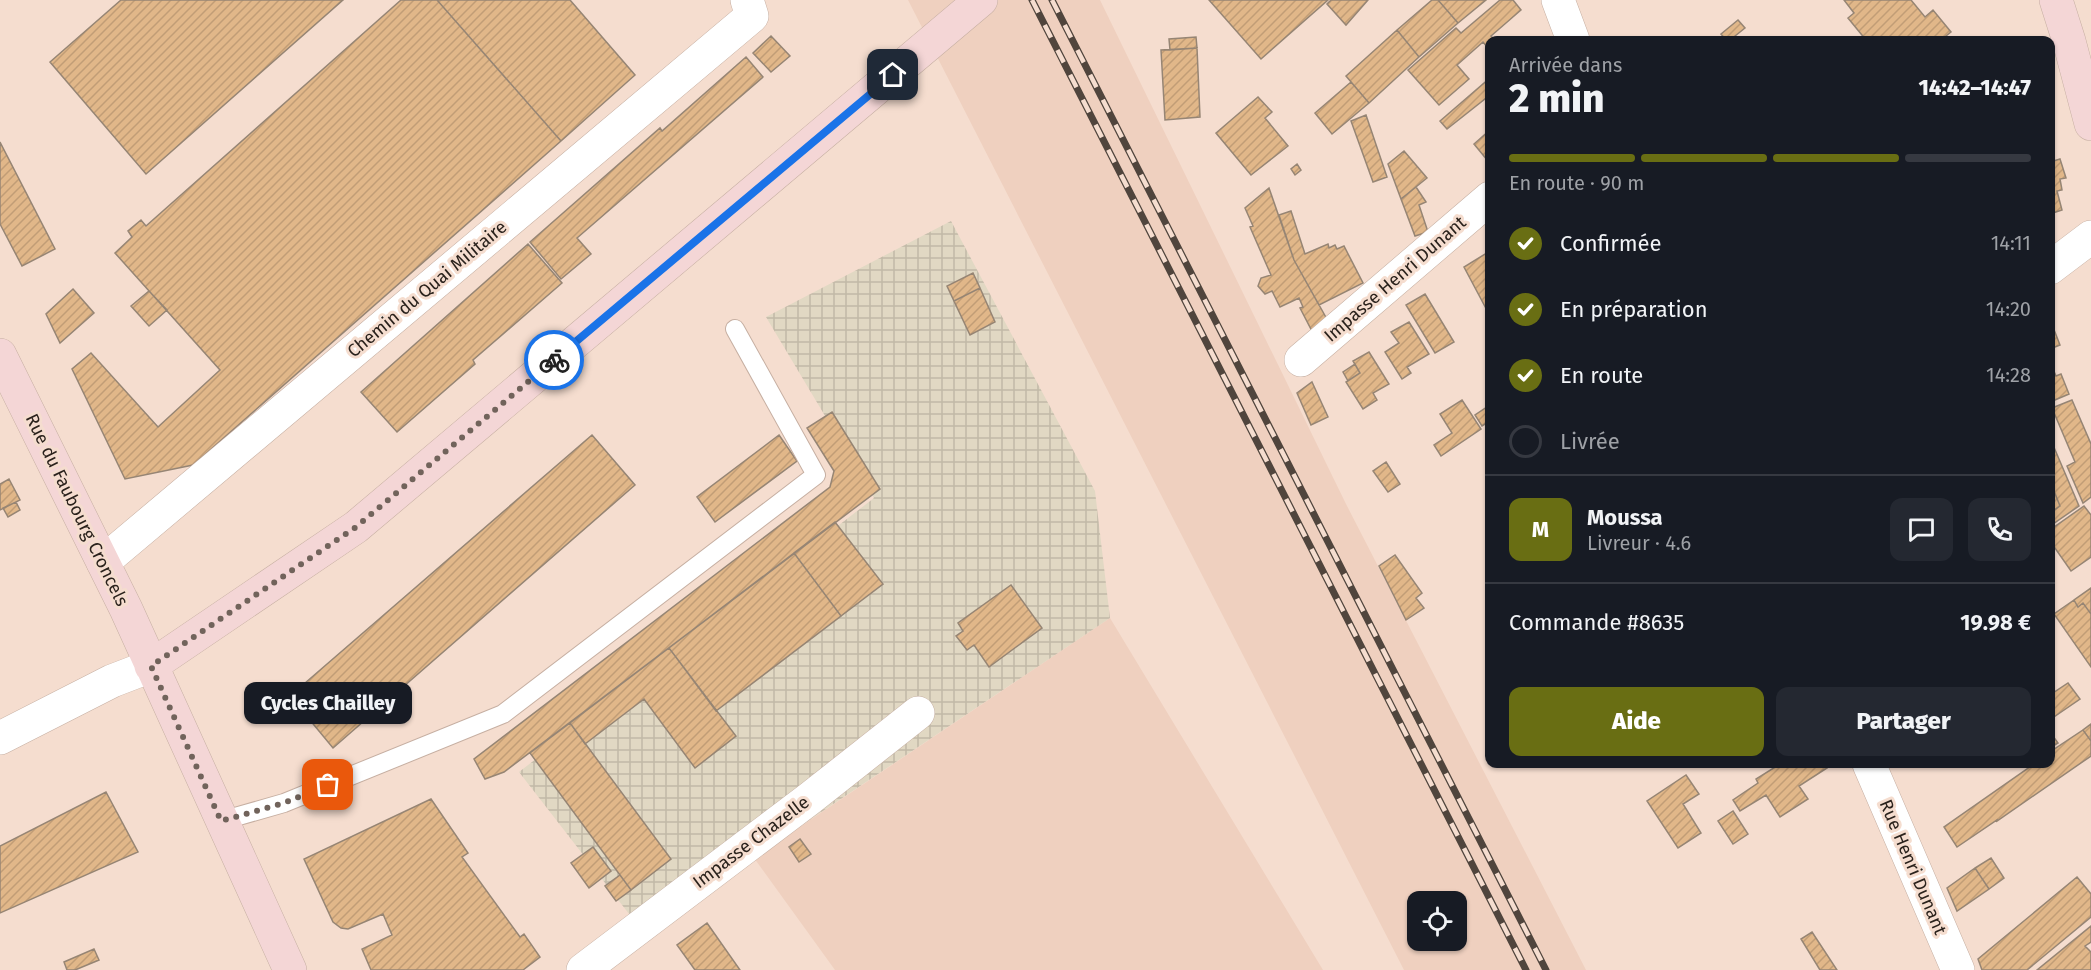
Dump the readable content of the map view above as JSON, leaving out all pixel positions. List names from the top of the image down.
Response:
{
  "streets": {
    "street": [
      "Impasse Henri Dunant",
      "Chemin du Quai Militaire",
      "Rue du Faubourg Croncels",
      "Impasse Chazelle",
      "Rue Henri Dunant"
    ]
  },
  "crossings": [
    ["Chemin du Quai Militaire", "Rue du Faubourg Croncels"]
  ],
  "places": ["Cycles Chailley"],
  "page": {
    "heading": ["2 min", "Arrivée dans", "14:42–14:47"],
    "panel": [
      "Moussa",
      "Livreur · 4.6",
      "Commande #8635",
      "19.98 €"
    ],
    "bar": "En route · 90 m",
    "list": [
      ["Confirmée", "14:11"],
      ["En préparation", "14:20"],
      ["En route", "14:28"],
      "Livrée"
    ],
    "round": "M",
    "buttons": ["Aide", "Partager"],
    "bubble": "Cycles Chailley"
  }
}
